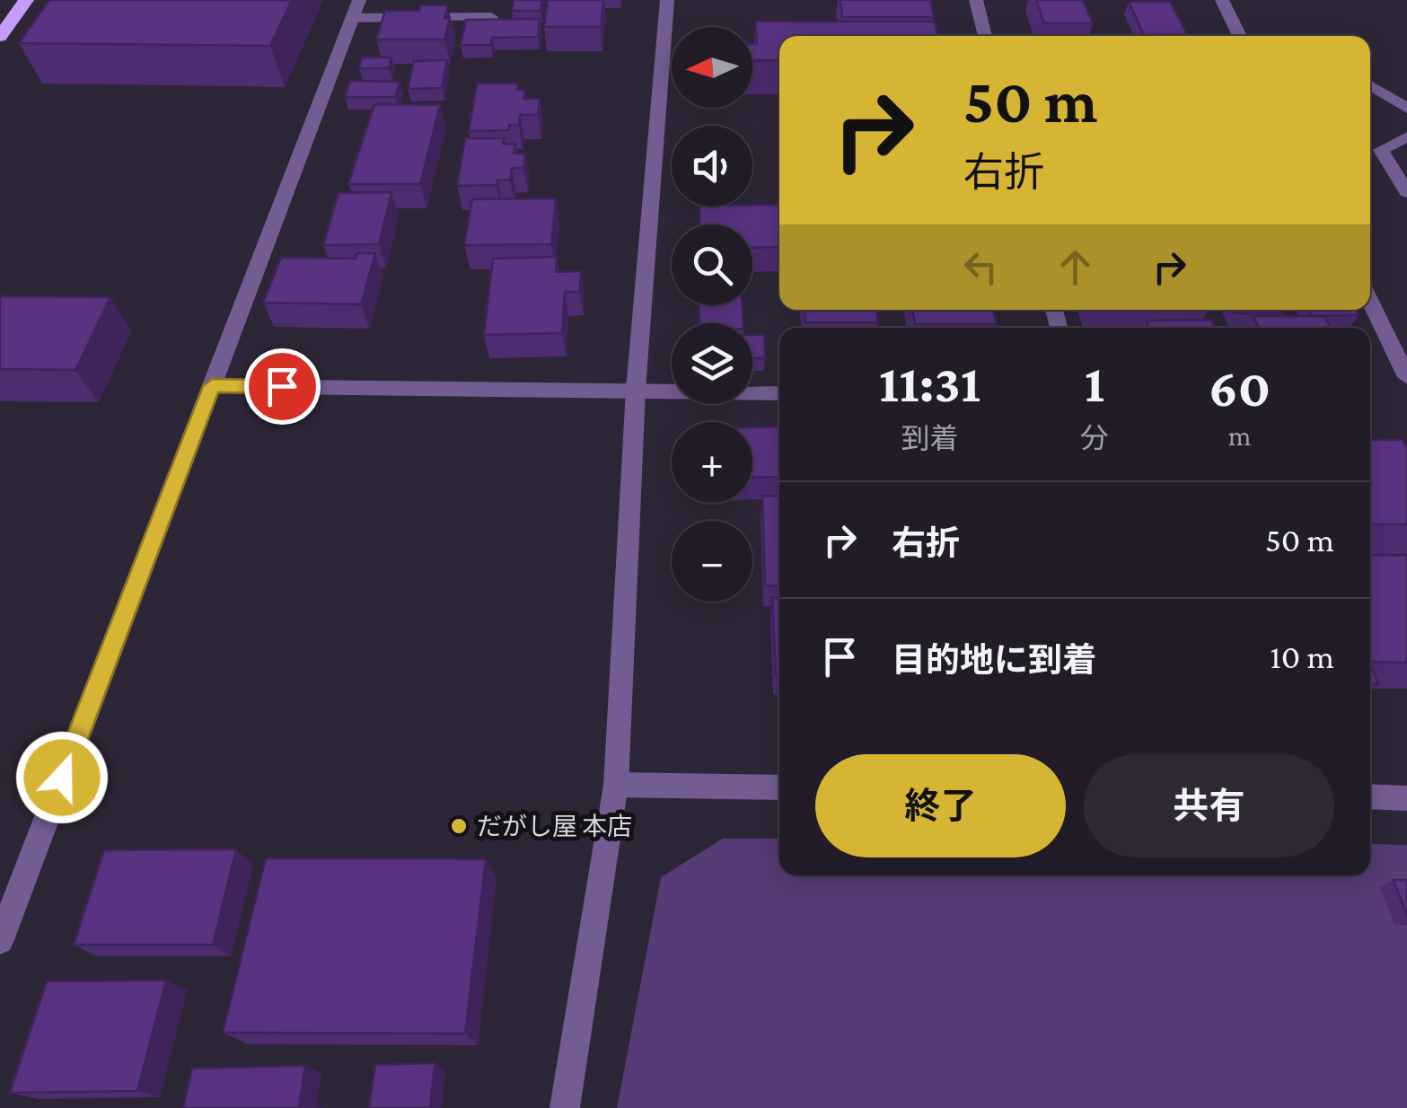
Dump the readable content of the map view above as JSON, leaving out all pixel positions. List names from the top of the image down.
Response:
{
  "places": ["だがし屋 本店"],
  "north": "left",
  "page": {
    "map_buttons": ["+", "−"],
    "turn": ["50 m", "右折"],
    "eta": [
      "11:31",
      "到着",
      "1",
      "分",
      "60",
      "m"
    ],
    "list": [
      {
        "name": "右折",
        "value": "50 m"
      },
      {
        "name": "目的地に到着",
        "value": "10 m"
      }
    ],
    "buttons": ["終了", "共有"]
  }
}
